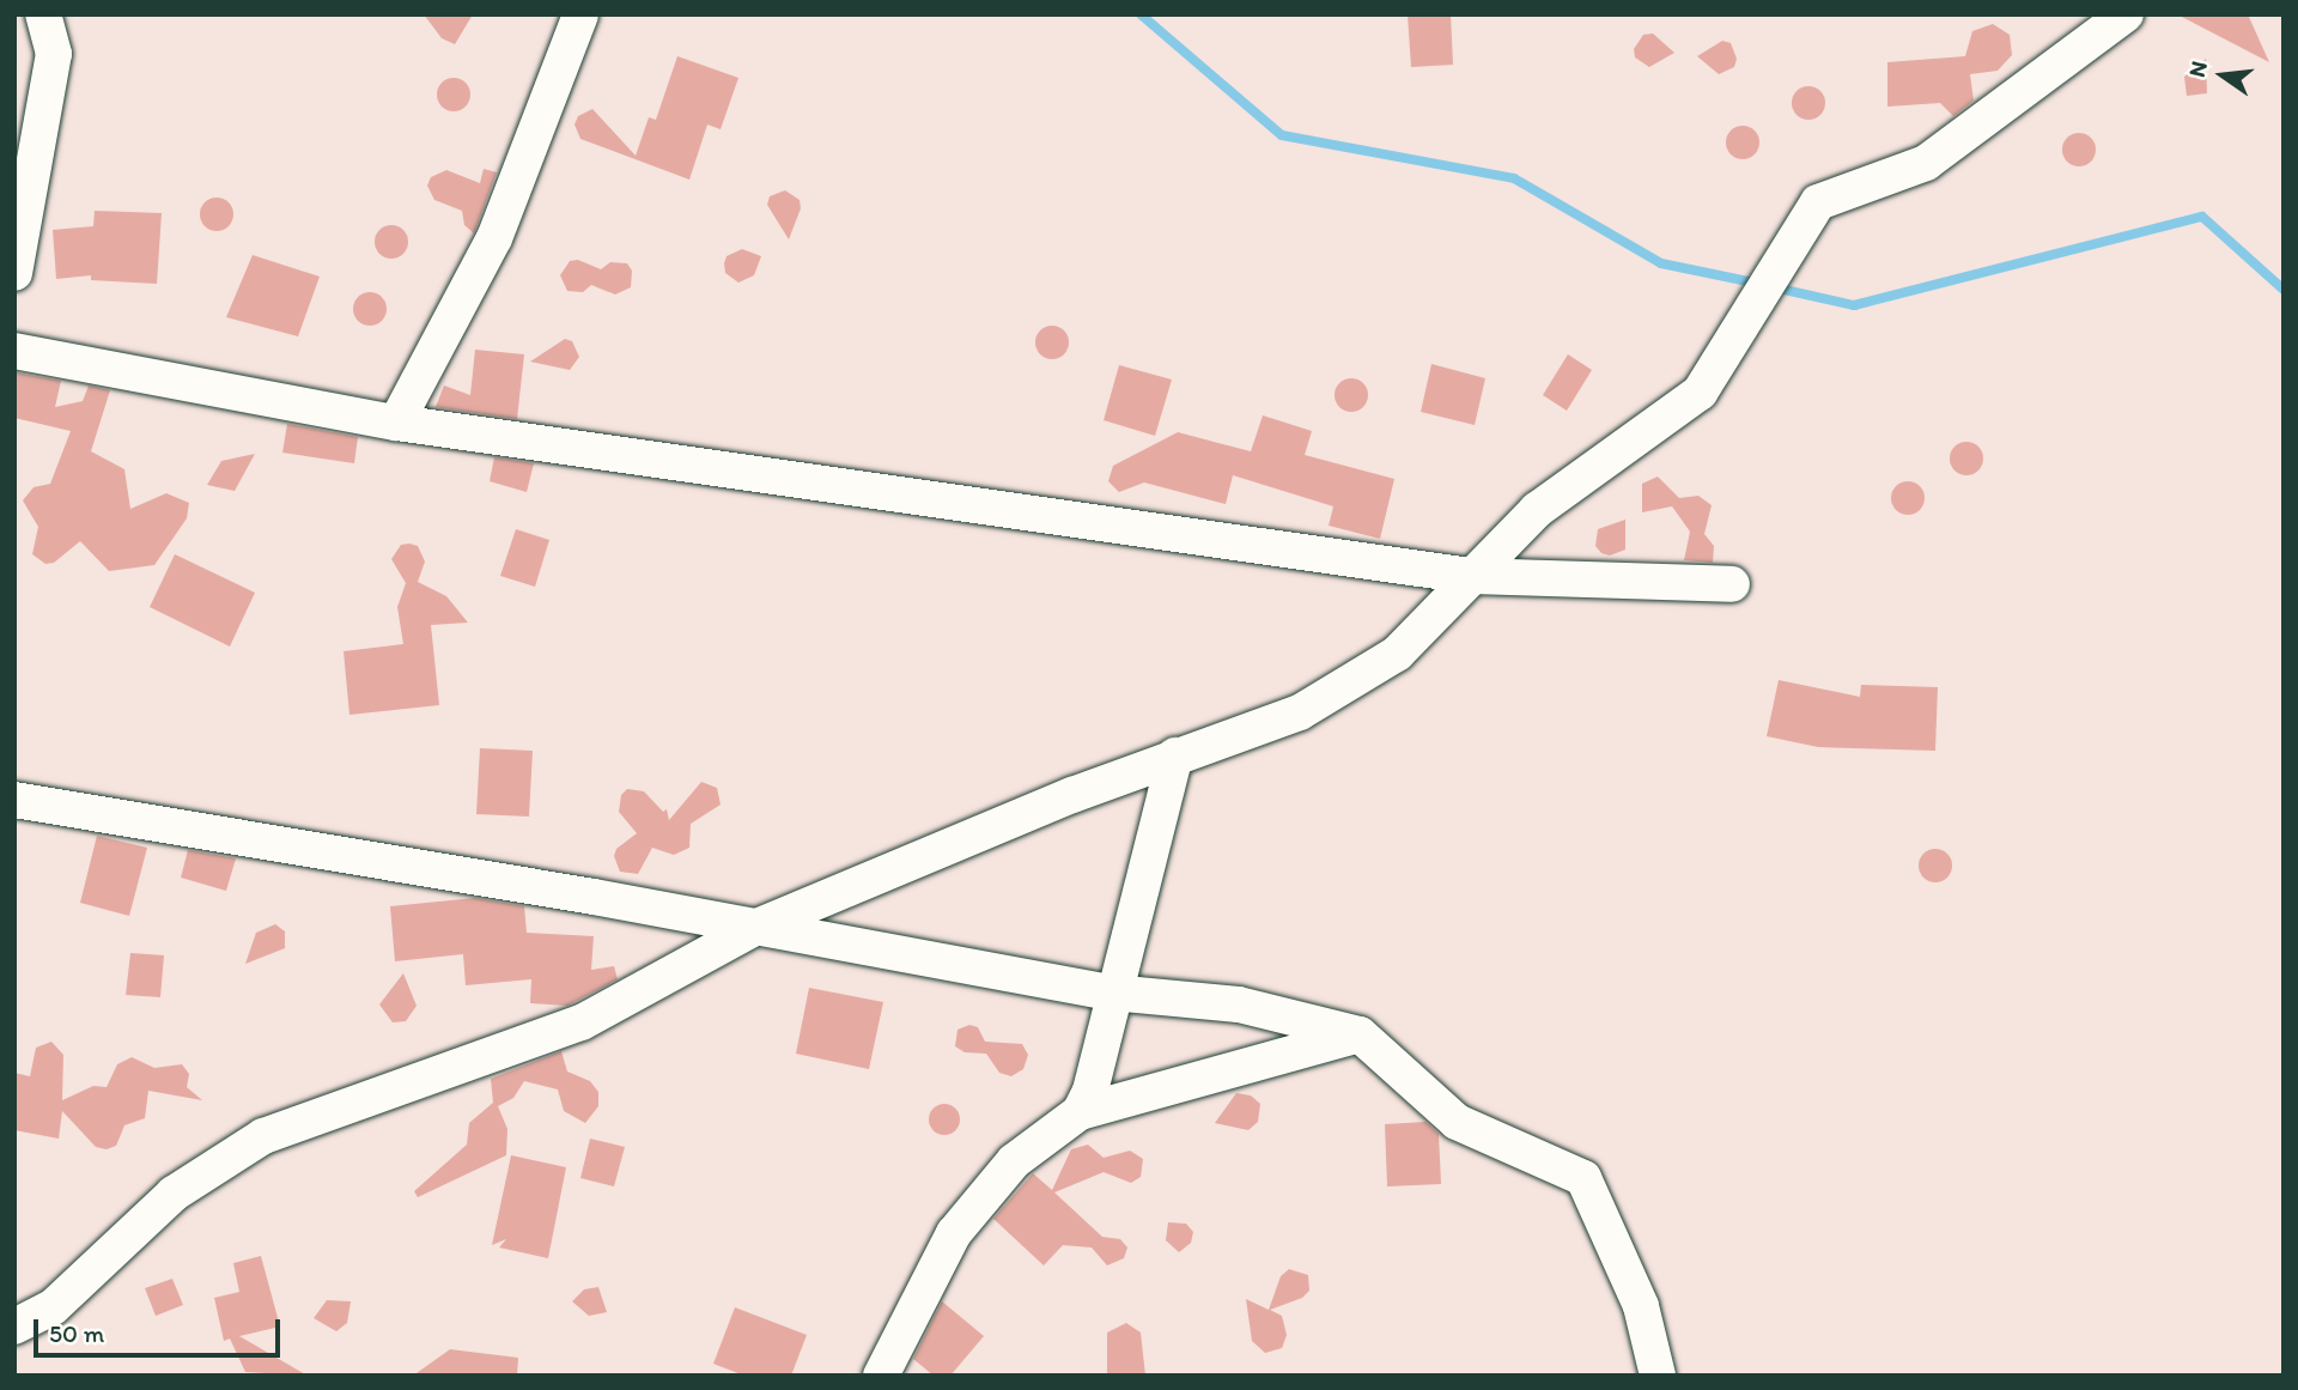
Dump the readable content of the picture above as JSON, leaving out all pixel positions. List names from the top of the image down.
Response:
{
  "scale_bar": "50 m",
  "north": "left"
}
